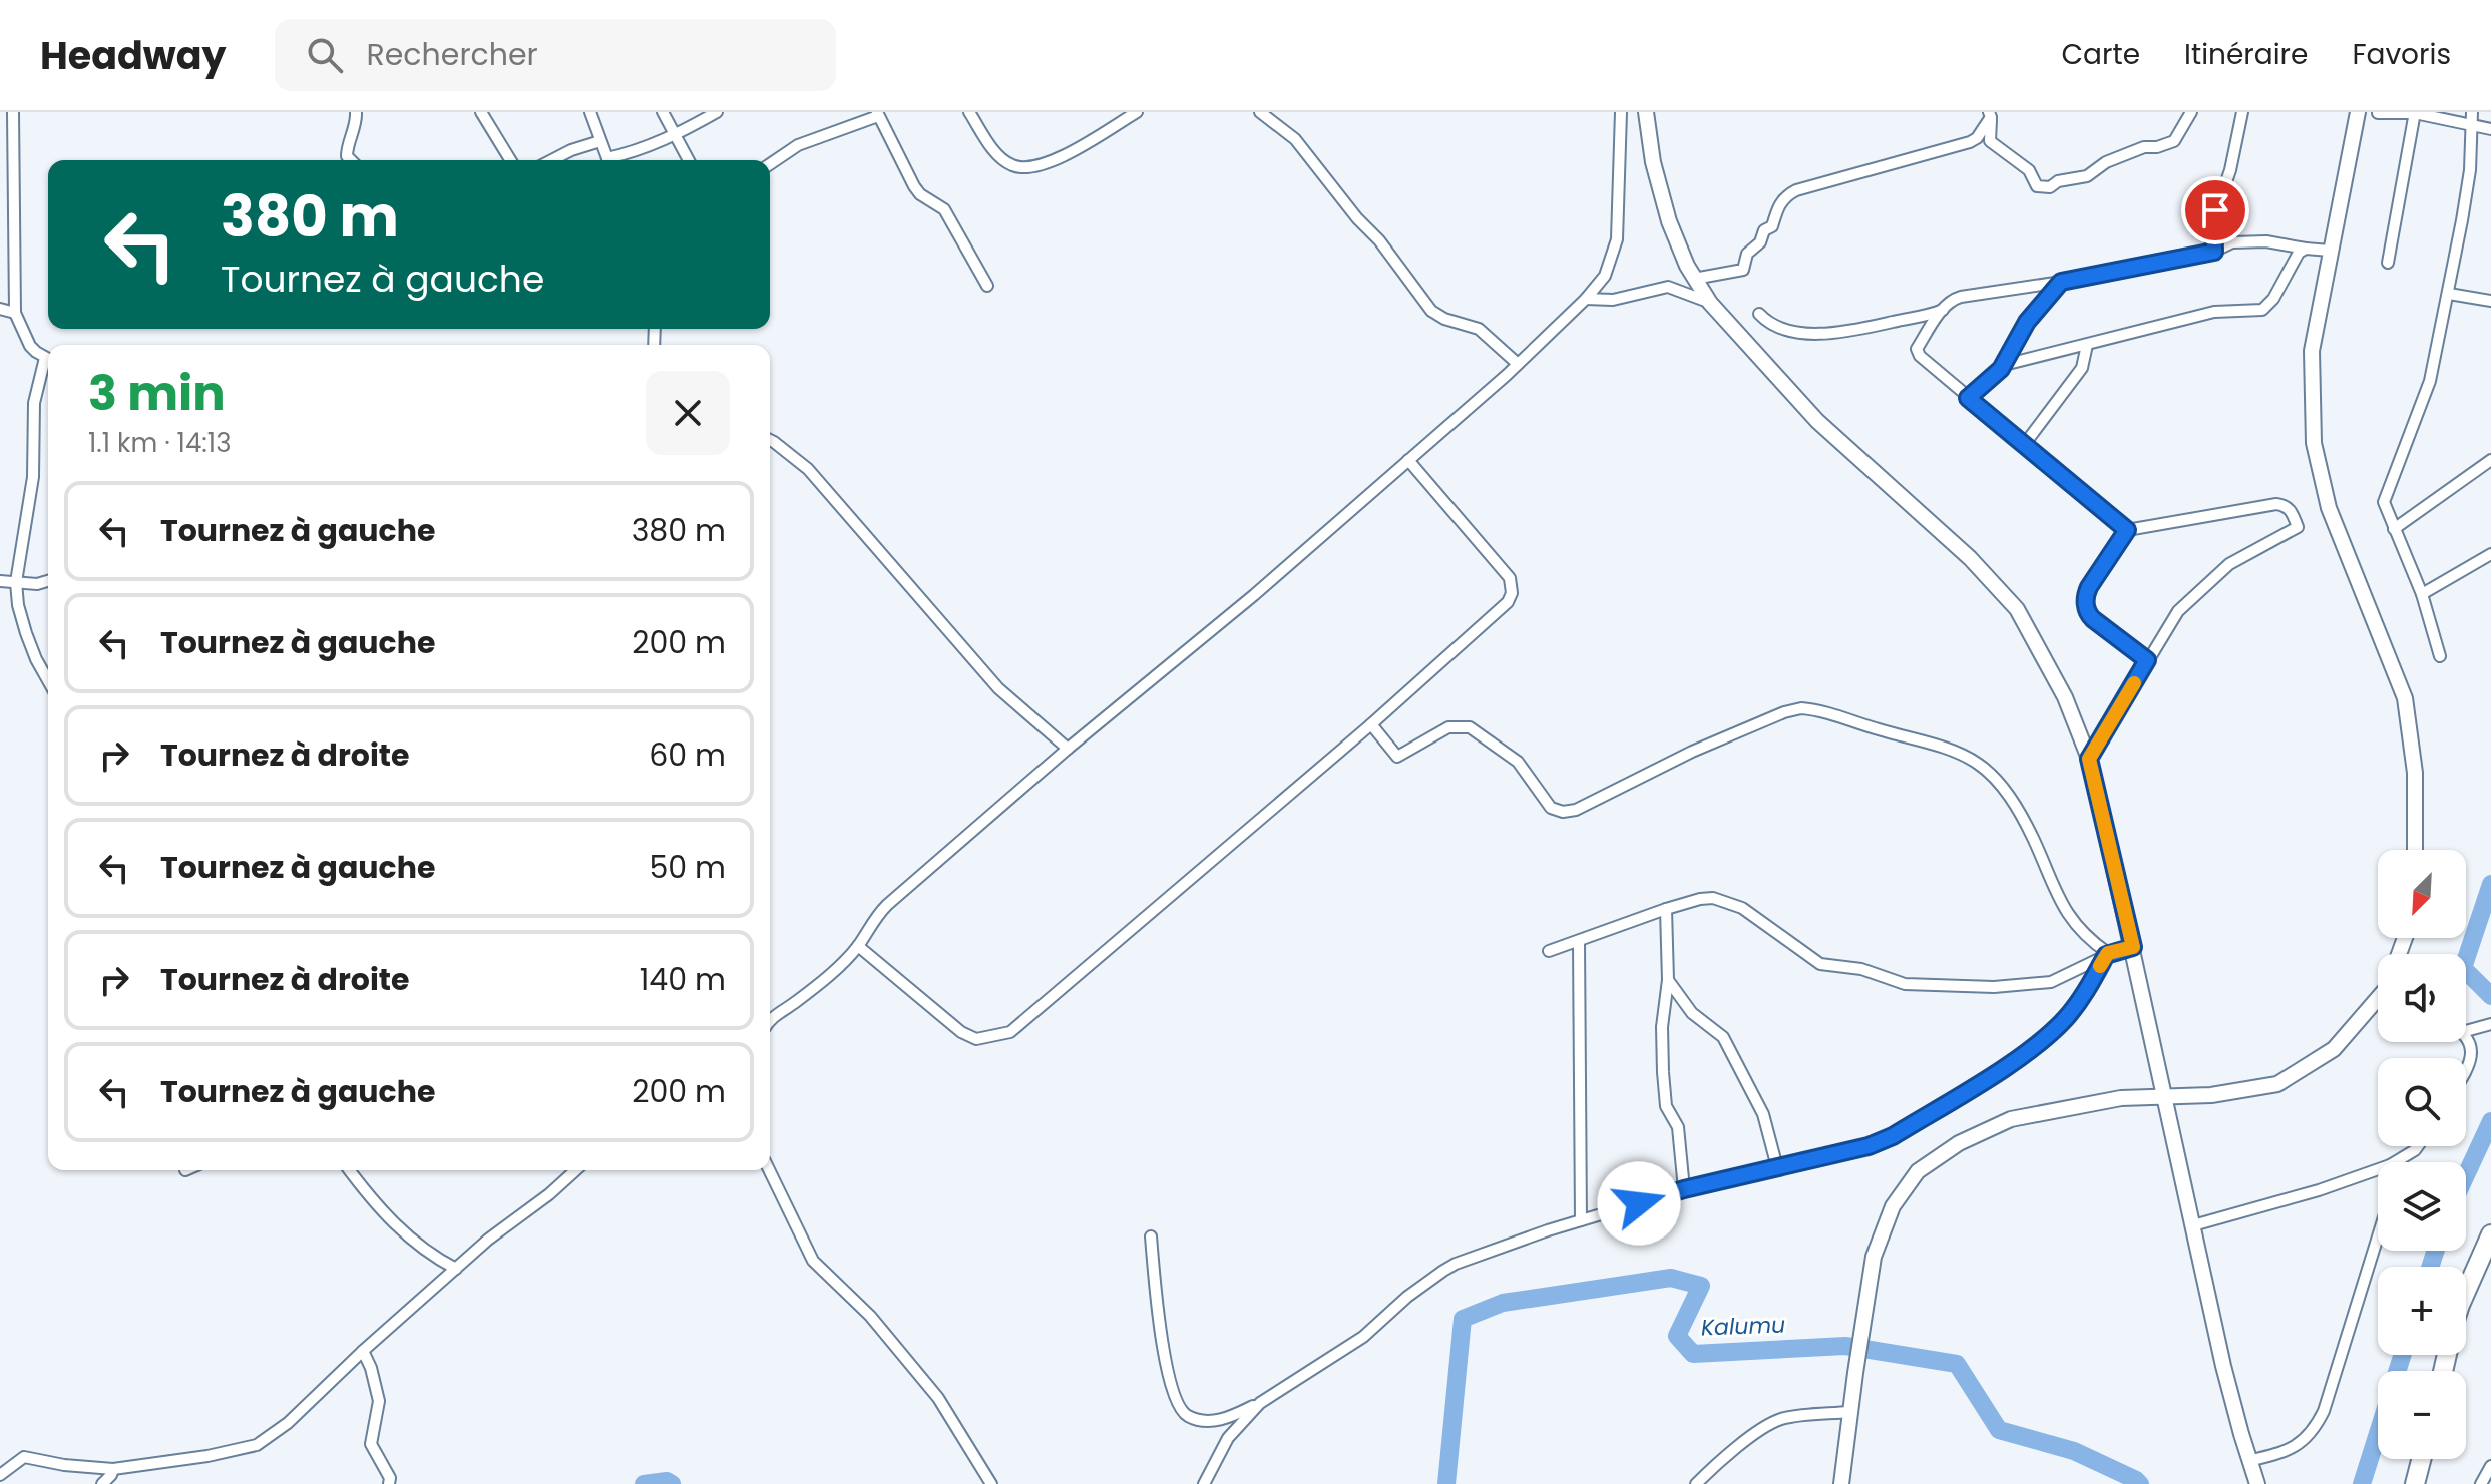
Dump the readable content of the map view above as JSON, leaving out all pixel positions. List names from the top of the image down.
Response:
{
  "water": ["Kalumu"],
  "north": "bottom left",
  "page": {
    "header": "Headway",
    "search": "Rechercher",
    "nav": ["Carte", "Itinéraire", "Favoris"],
    "turn": ["380 m", "Tournez à gauche"],
    "heading": ["3 min", "1.1 km · 14:13"],
    "list": [
      {
        "name": "Tournez à gauche",
        "value": "380 m"
      },
      {
        "name": "Tournez à gauche",
        "value": "200 m"
      },
      {
        "name": "Tournez à droite",
        "value": "60 m"
      },
      {
        "name": "Tournez à gauche",
        "value": "50 m"
      },
      {
        "name": "Tournez à droite",
        "value": "140 m"
      },
      {
        "name": "Tournez à gauche",
        "value": "200 m"
      }
    ],
    "map_buttons": ["+", "−"]
  }
}
